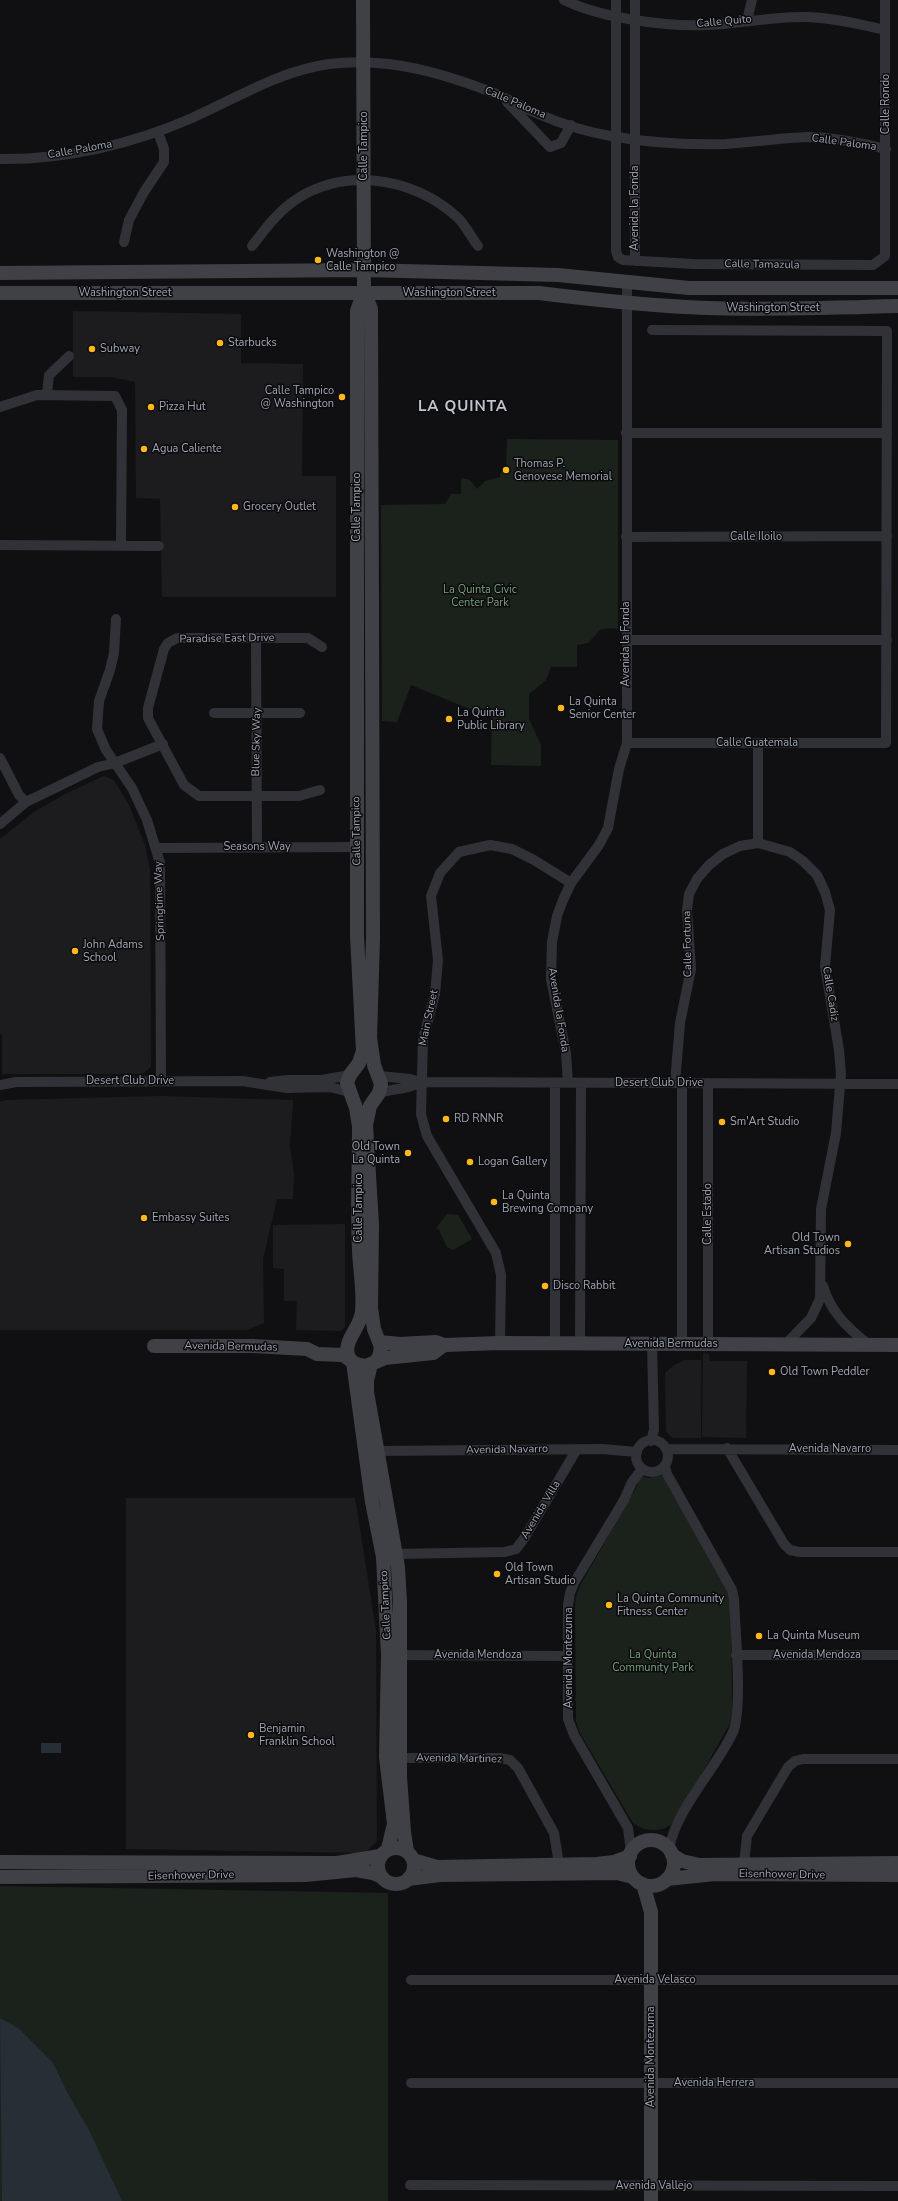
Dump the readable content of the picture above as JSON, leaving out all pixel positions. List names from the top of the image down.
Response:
{
  "streets": {
    "street": [
      "Calle Quito",
      "Calle Paloma",
      "Calle Rondo",
      "Calle Tampico",
      "Avenida la Fonda",
      "Calle Tamazula",
      "Washington Street",
      "Calle Iloilo",
      "Paradise East Drive",
      "Blue Sky Way",
      "Calle Guatemala",
      "Seasons Way",
      "Springtime Way",
      "Calle Fortuna",
      "Calle Cadiz",
      "Main Street",
      "Desert Club Drive",
      "Calle Estado",
      "Avenida Bermudas",
      "Avenida Navarro",
      "Avenida Villa",
      "Avenida Mendoza",
      "Avenida Montezuma",
      "Avenida Martinez",
      "Eisenhower Drive",
      "Avenida Velasco",
      "Avenida Herrera",
      "Avenida Vallejo"
    ]
  },
  "crossings": [
    ["Calle Quito", "Calle Rondo"],
    ["Calle Quito", "Avenida la Fonda"],
    ["Calle Paloma", "Calle Rondo"],
    ["Calle Paloma", "Calle Tampico"],
    ["Calle Paloma", "Avenida la Fonda"],
    ["Calle Rondo", "Calle Tamazula"],
    ["Calle Tampico", "Washington Street"],
    ["Calle Tampico", "Seasons Way"],
    ["Calle Tampico", "Desert Club Drive"],
    ["Calle Tampico", "Avenida Bermudas"],
    ["Calle Tampico", "Avenida Navarro"],
    ["Calle Tampico", "Avenida Villa"],
    ["Calle Tampico", "Avenida Mendoza"],
    ["Calle Tampico", "Avenida Martinez"],
    ["Calle Tampico", "Eisenhower Drive"],
    ["Avenida la Fonda", "Calle Tamazula"],
    ["Avenida la Fonda", "Washington Street"],
    ["Avenida la Fonda", "Calle Iloilo"],
    ["Avenida la Fonda", "Calle Guatemala"],
    ["Avenida la Fonda", "Main Street"],
    ["Avenida la Fonda", "Desert Club Drive"],
    ["Paradise East Drive", "Blue Sky Way"],
    ["Blue Sky Way", "Seasons Way"],
    ["Seasons Way", "Springtime Way"],
    ["Springtime Way", "Desert Club Drive"],
    ["Calle Fortuna", "Calle Cadiz"],
    ["Calle Fortuna", "Desert Club Drive"],
    ["Calle Cadiz", "Desert Club Drive"],
    ["Calle Cadiz", "Avenida Bermudas"],
    ["Main Street", "Desert Club Drive"],
    ["Main Street", "Avenida Bermudas"],
    ["Desert Club Drive", "Calle Estado"],
    ["Calle Estado", "Avenida Bermudas"],
    ["Avenida Navarro", "Avenida Villa"],
    ["Avenida Navarro", "Avenida Montezuma"],
    ["Avenida Mendoza", "Avenida Montezuma"],
    ["Avenida Montezuma", "Eisenhower Drive"],
    ["Avenida Montezuma", "Avenida Velasco"],
    ["Avenida Montezuma", "Avenida Herrera"],
    ["Avenida Montezuma", "Avenida Vallejo"],
    ["Avenida Martinez", "Eisenhower Drive"]
  ],
  "districts": ["LA QUINTA"],
  "parks": ["La Quinta Civic Center Park", "La Quinta Community Park"],
  "places": [
    "Washington @ Calle Tampico",
    "Starbucks",
    "Subway",
    "Calle Tampico @ Washington",
    "Pizza Hut",
    "Agua Caliente",
    "Thomas P. Genovese Memorial",
    "Grocery Outlet",
    "La Quinta Senior Center",
    "La Quinta Public Library",
    "John Adams School",
    "RD RNNR",
    "Sm'Art Studio",
    "Old Town La Quinta",
    "Logan Gallery",
    "La Quinta Brewing Company",
    "Embassy Suites",
    "Old Town Artisan Studios",
    "Disco Rabbit",
    "Old Town Peddler",
    "Old Town Artisan Studio",
    "La Quinta Community Fitness Center",
    "La Quinta Museum",
    "Benjamin Franklin School"
  ]
}
